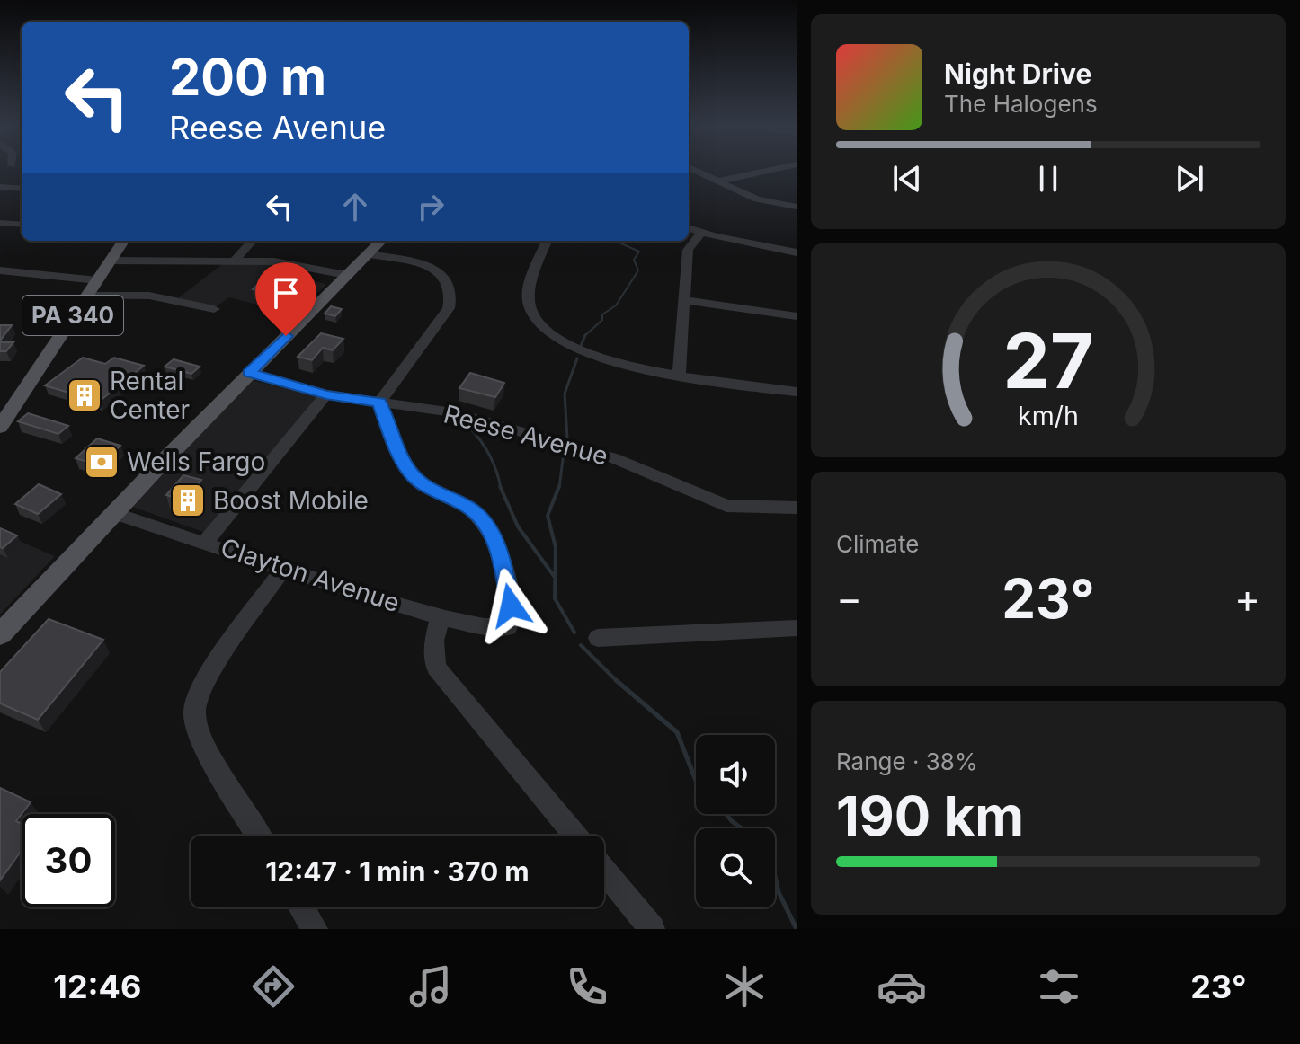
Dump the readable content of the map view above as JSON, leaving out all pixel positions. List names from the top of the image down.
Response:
{
  "streets": {
    "main road": ["PA 340"],
    "street": ["Reese Avenue", "Clayton Avenue"]
  },
  "crossings": [
    ["Reese Avenue", "Clayton Avenue"]
  ],
  "places": {
    "building": ["Rental Center", "Boost Mobile"],
    "bank": ["Wells Fargo"]
  },
  "page": {
    "turn": ["200 m", "Reese Avenue"],
    "song": ["Night Drive", "The Halogens"],
    "tile": [
      "Climate",
      ["Range · 38%", "190 km"]
    ],
    "heat": ["−", "23°", "+"],
    "limit": "30",
    "trip": "12:47 · 1 min · 370 m",
    "tabs": ["12:46", "23°"],
    "gauge": ["27", "km/h"]
  }
}
